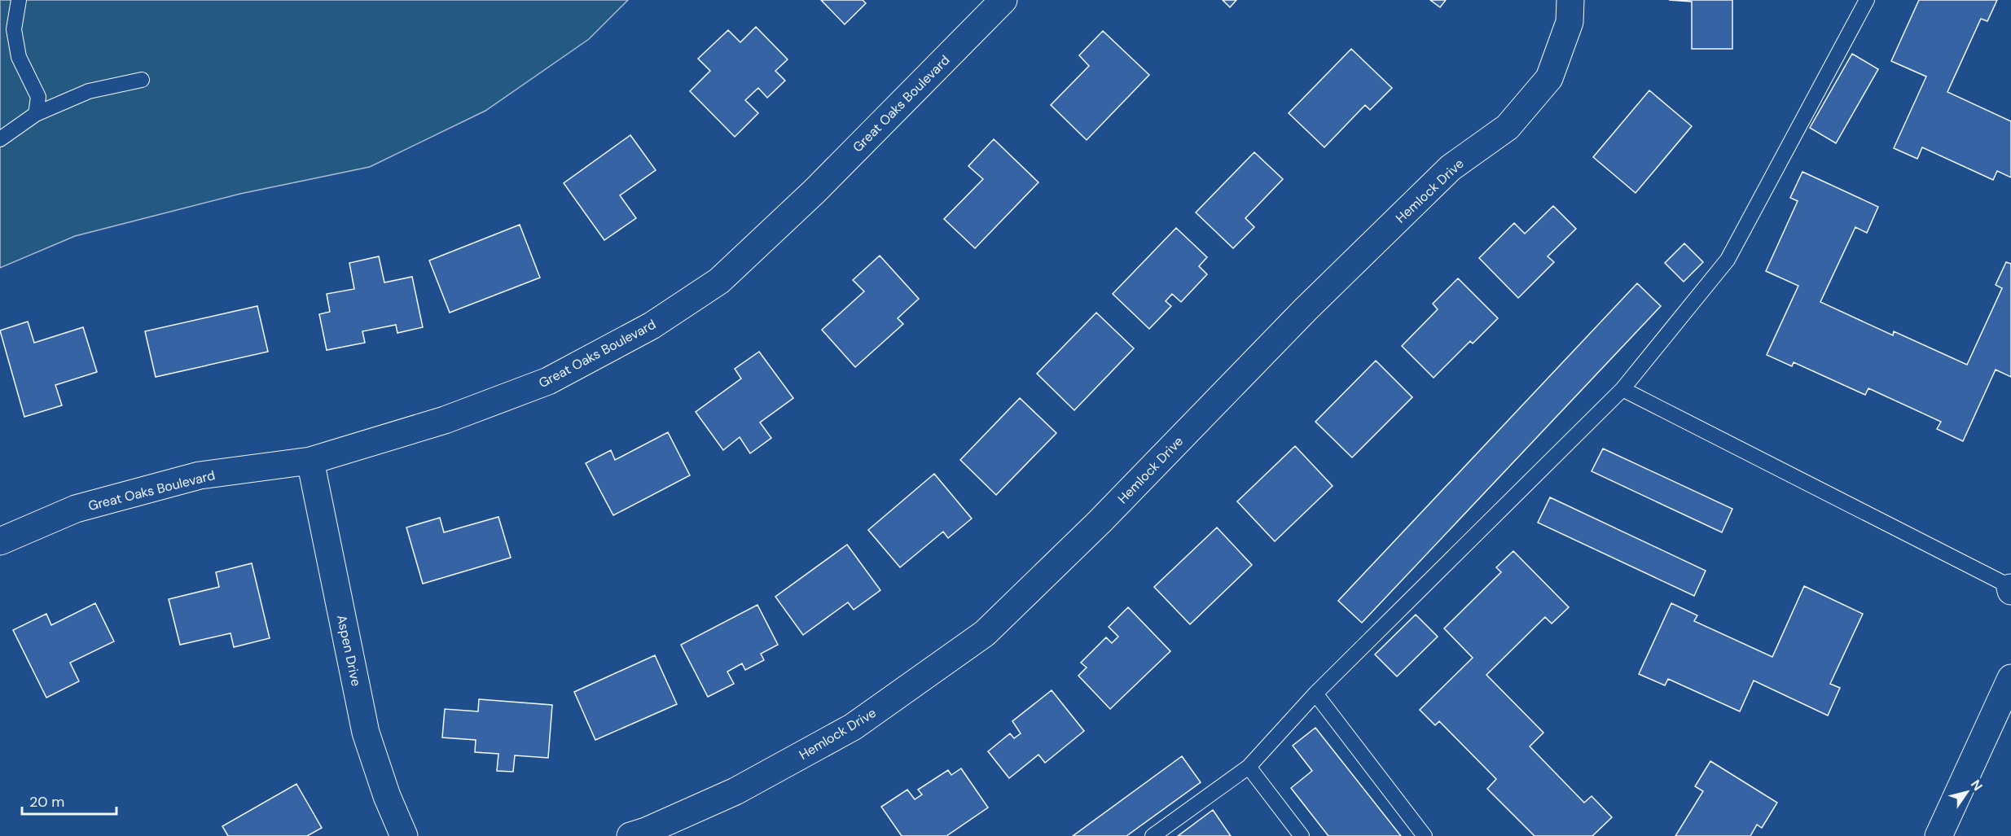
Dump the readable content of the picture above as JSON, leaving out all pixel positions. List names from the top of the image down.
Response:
{
  "streets": {
    "street": ["Great Oaks Boulevard", "Hemlock Drive", "Aspen Drive"]
  },
  "crossings": [
    ["Great Oaks Boulevard", "Aspen Drive"]
  ],
  "scale_bar": "20 m",
  "north": "top right"
}
